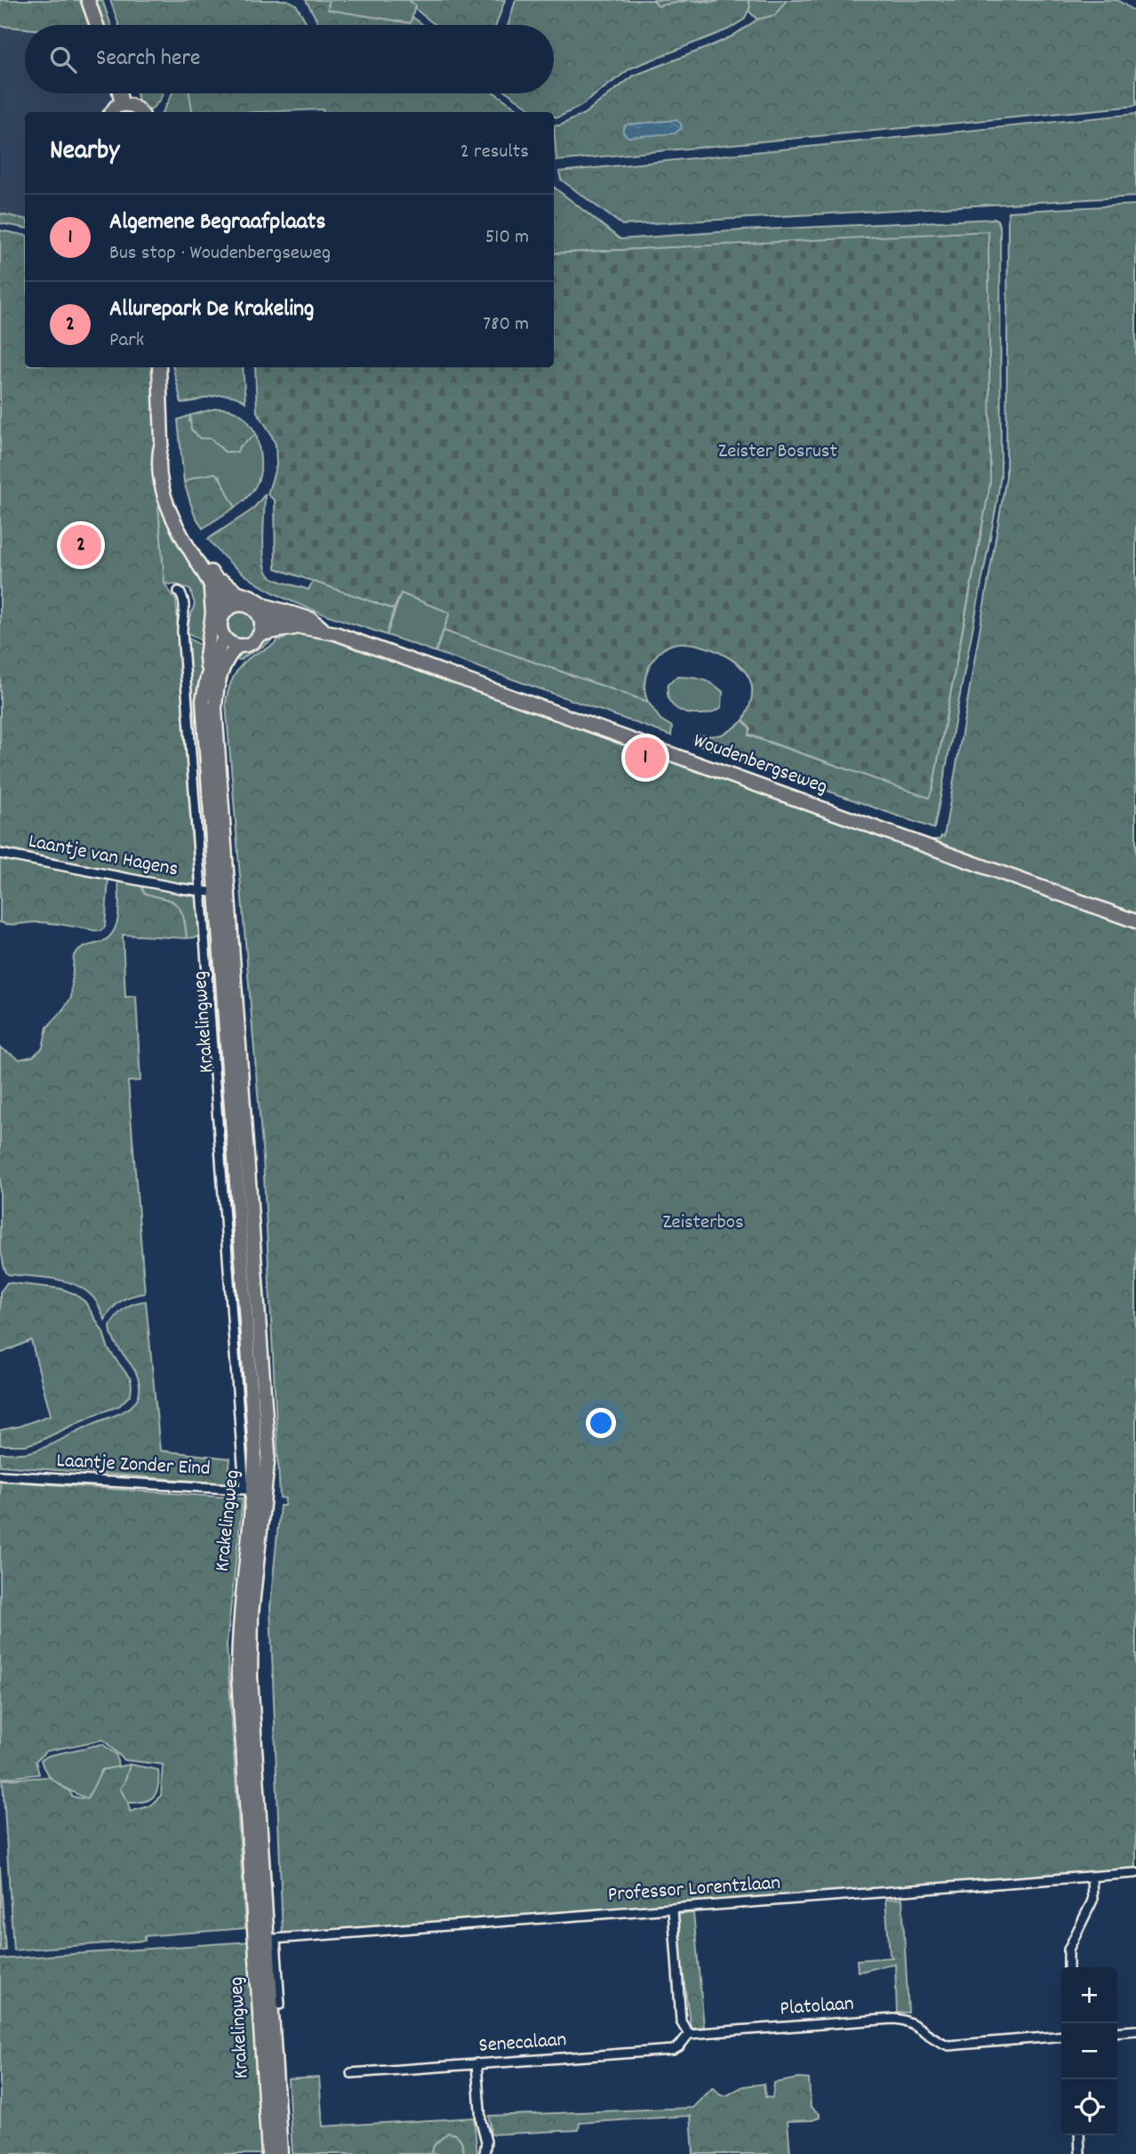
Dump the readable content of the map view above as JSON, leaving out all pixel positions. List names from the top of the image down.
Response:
{
  "streets": {
    "main road": ["Woudenbergseweg", "Krakelingweg"],
    "street": [
      "Laantje van Hagens",
      "Laantje Zonder Eind",
      "Professor Lorentzlaan",
      "Platolaan",
      "Senecalaan"
    ]
  },
  "crossings": [
    ["Woudenbergseweg", "Krakelingweg"],
    ["Laantje van Hagens", "Krakelingweg"],
    ["Krakelingweg", "Laantje Zonder Eind"],
    ["Krakelingweg", "Professor Lorentzlaan"],
    ["Platolaan", "Senecalaan"]
  ],
  "parks": ["Zeister Bosrust", "Zeisterbos"],
  "page": {
    "search": "Search here",
    "heading": ["Nearby", "2 results"],
    "list": [
      {
        "mark": "1",
        "name": "Algemene Begraafplaats",
        "note": "Bus stop · Woudenbergseweg",
        "value": "510 m"
      },
      {
        "mark": "2",
        "name": "Allurepark De Krakeling",
        "note": "Park",
        "value": "780 m"
      }
    ],
    "pins": ["2", "1"],
    "map_buttons": ["+", "−"]
  }
}
